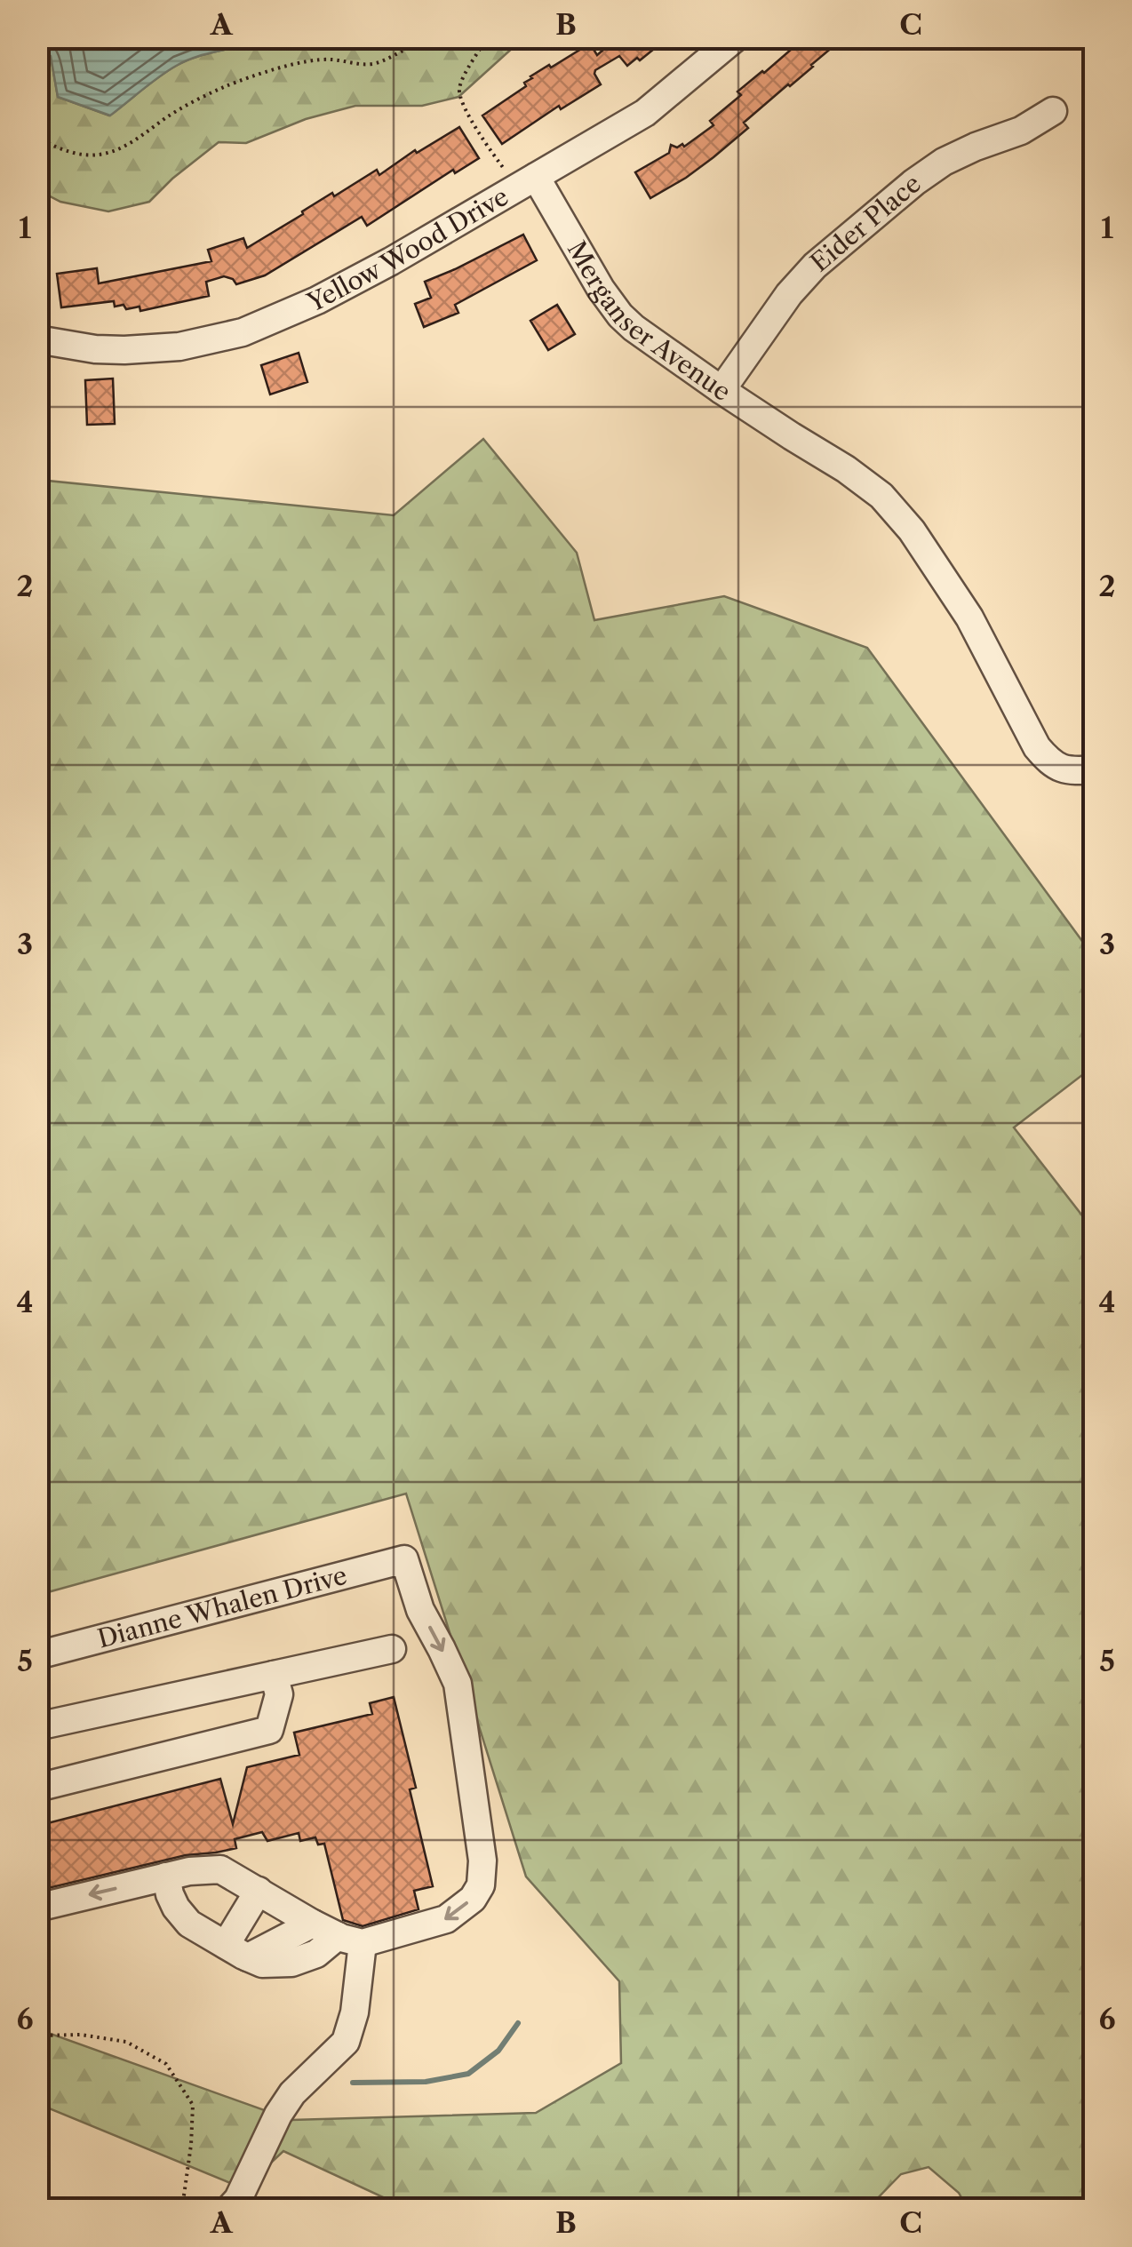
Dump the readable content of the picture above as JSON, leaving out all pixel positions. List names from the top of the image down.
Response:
{
  "streets": {
    "street": [
      "Eider Place",
      "Yellow Wood Drive",
      "Merganser Avenue",
      "Dianne Whalen Drive"
    ]
  },
  "crossings": [
    ["Eider Place", "Merganser Avenue"],
    ["Yellow Wood Drive", "Merganser Avenue"]
  ],
  "grid": {
    "columns": ["A", "B", "C"],
    "rows": [
      "1",
      "2",
      "3",
      "4",
      "5",
      "6"
    ]
  }
}
